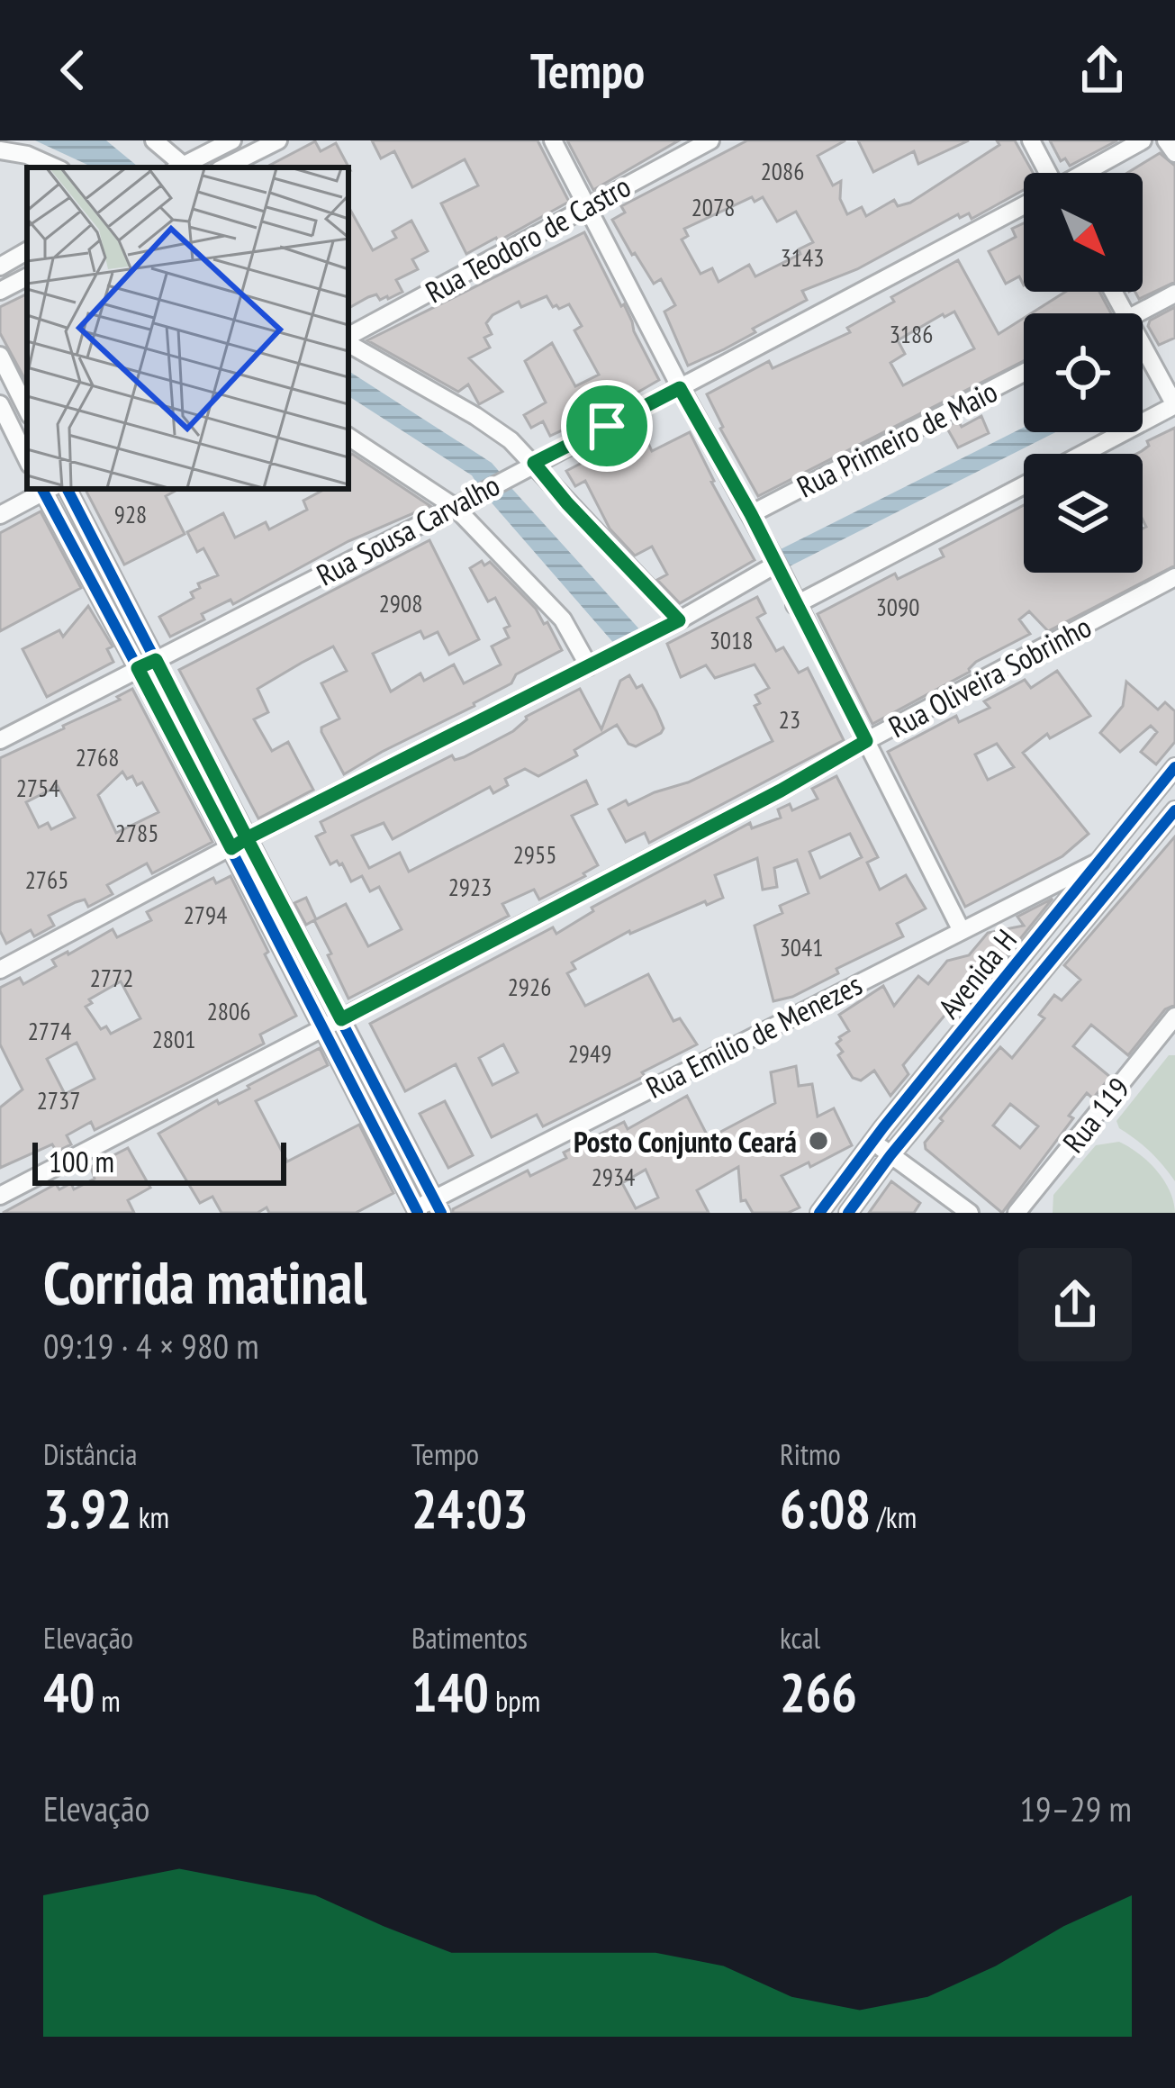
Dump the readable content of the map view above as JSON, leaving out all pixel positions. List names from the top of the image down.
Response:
{
  "streets": {
    "street": [
      "Rua Teodoro de Castro",
      "Rua Primeiro de Maio",
      "Rua Sousa Carvalho",
      "Rua Oliveira Sobrinho",
      "Avenida H",
      "Rua Emílio de Menezes",
      "Rua 119"
    ]
  },
  "crossings": [
    ["Avenida H", "Rua Emílio de Menezes"]
  ],
  "places": ["Posto Conjunto Ceará"],
  "house_numbers": [
    "2086",
    "2078",
    "3143",
    "3186",
    "928",
    "2908",
    "3090",
    "3018",
    "23",
    "2768",
    "2754",
    "2785",
    "2955",
    "2765",
    "2923",
    "2794",
    "3041",
    "2772",
    "2926",
    "2806",
    "2774",
    "2801",
    "2949",
    "2737",
    "2934"
  ],
  "scale_bar": "100 m",
  "north": "bottom right",
  "page": {
    "header": "Tempo",
    "scale": "100 m",
    "heading": ["Corrida matinal", "09:19 · 4 × 980 m"],
    "stats": [
      ["Distância", "3.92 km"],
      ["Tempo", "24:03"],
      ["Ritmo", "6:08 /km"],
      ["Elevação", "40 m"],
      ["Batimentos", "140 bpm"],
      ["kcal", "266"]
    ],
    "chart": ["Elevação", "19–29 m"]
  }
}
